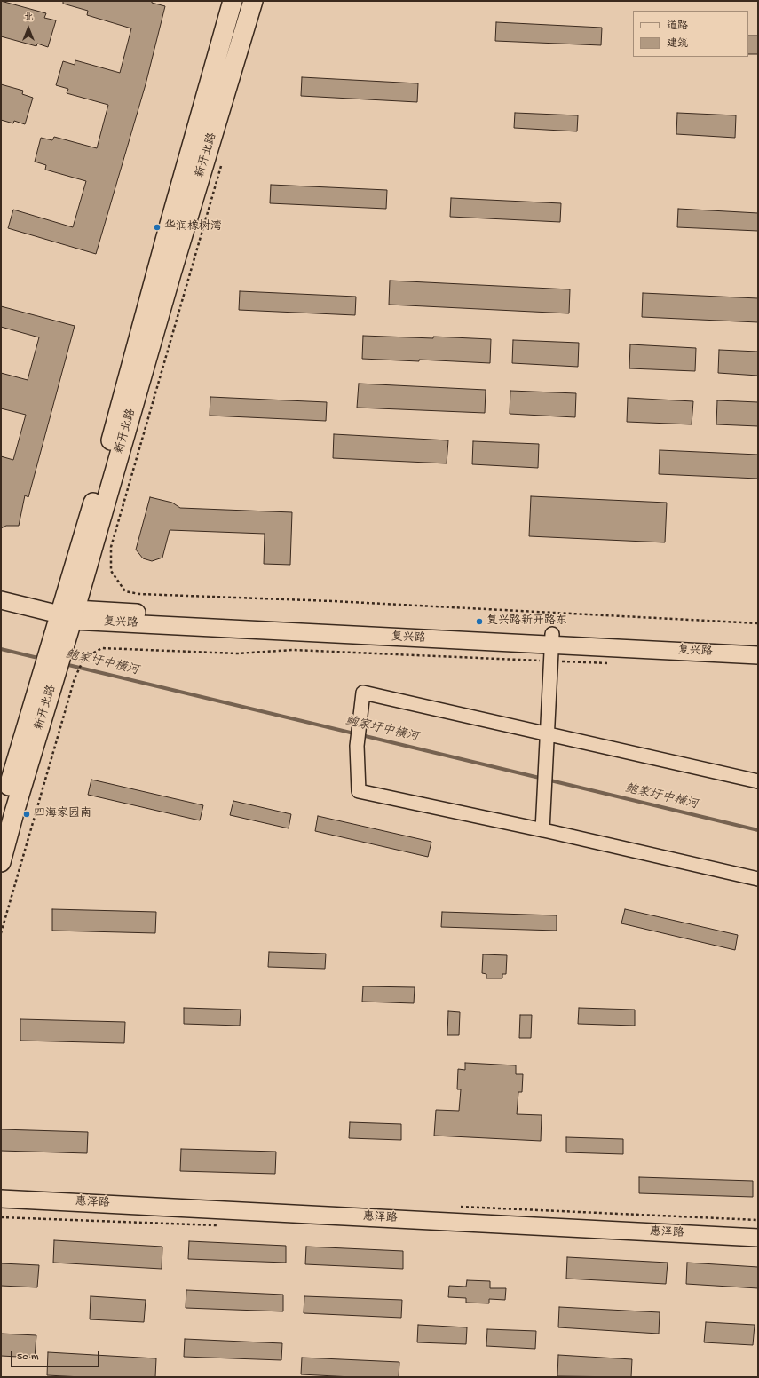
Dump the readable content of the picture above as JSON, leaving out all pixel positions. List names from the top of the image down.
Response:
{
  "streets": {
    "main road": ["新开北路"],
    "street": ["复兴路", "惠泽路"]
  },
  "crossings": [
    ["新开北路", "复兴路"]
  ],
  "water": ["鲍家圩中横河"],
  "places": ["华润橡树湾", "复兴路新开路东", "四海家园南"],
  "legend": ["道路", "建筑"],
  "scale_bar": "50 m",
  "north": "top"
}
